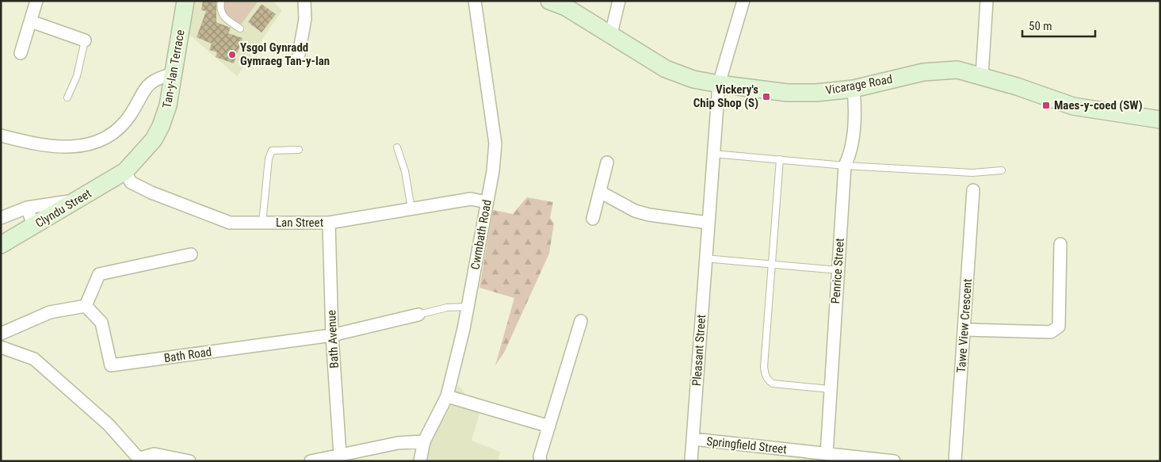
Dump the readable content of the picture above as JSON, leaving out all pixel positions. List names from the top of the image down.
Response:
{
  "streets": {
    "street": [
      "Tan-y-lan Terrace",
      "Vicarage Road",
      "Clyndu Street",
      "Lan Street",
      "Cwmbath Road",
      "Penrice Street",
      "Tawe View Crescent",
      "Bath Avenue",
      "Pleasant Street",
      "Bath Road",
      "Springfield Street"
    ]
  },
  "crossings": [
    ["Tan-y-lan Terrace", "Clyndu Street"],
    ["Tan-y-lan Terrace", "Lan Street"],
    ["Vicarage Road", "Penrice Street"],
    ["Clyndu Street", "Lan Street"],
    ["Lan Street", "Cwmbath Road"],
    ["Lan Street", "Bath Avenue"],
    ["Penrice Street", "Springfield Street"],
    ["Bath Avenue", "Bath Road"],
    ["Pleasant Street", "Springfield Street"]
  ],
  "places": {
    "other": ["Ysgol Gynradd Gymraeg Tan-y-lan"],
    "transit": ["Vickery's Chip Shop (S)", "Maes-y-coed (SW)"]
  },
  "scale_bar": "50 m"
}
